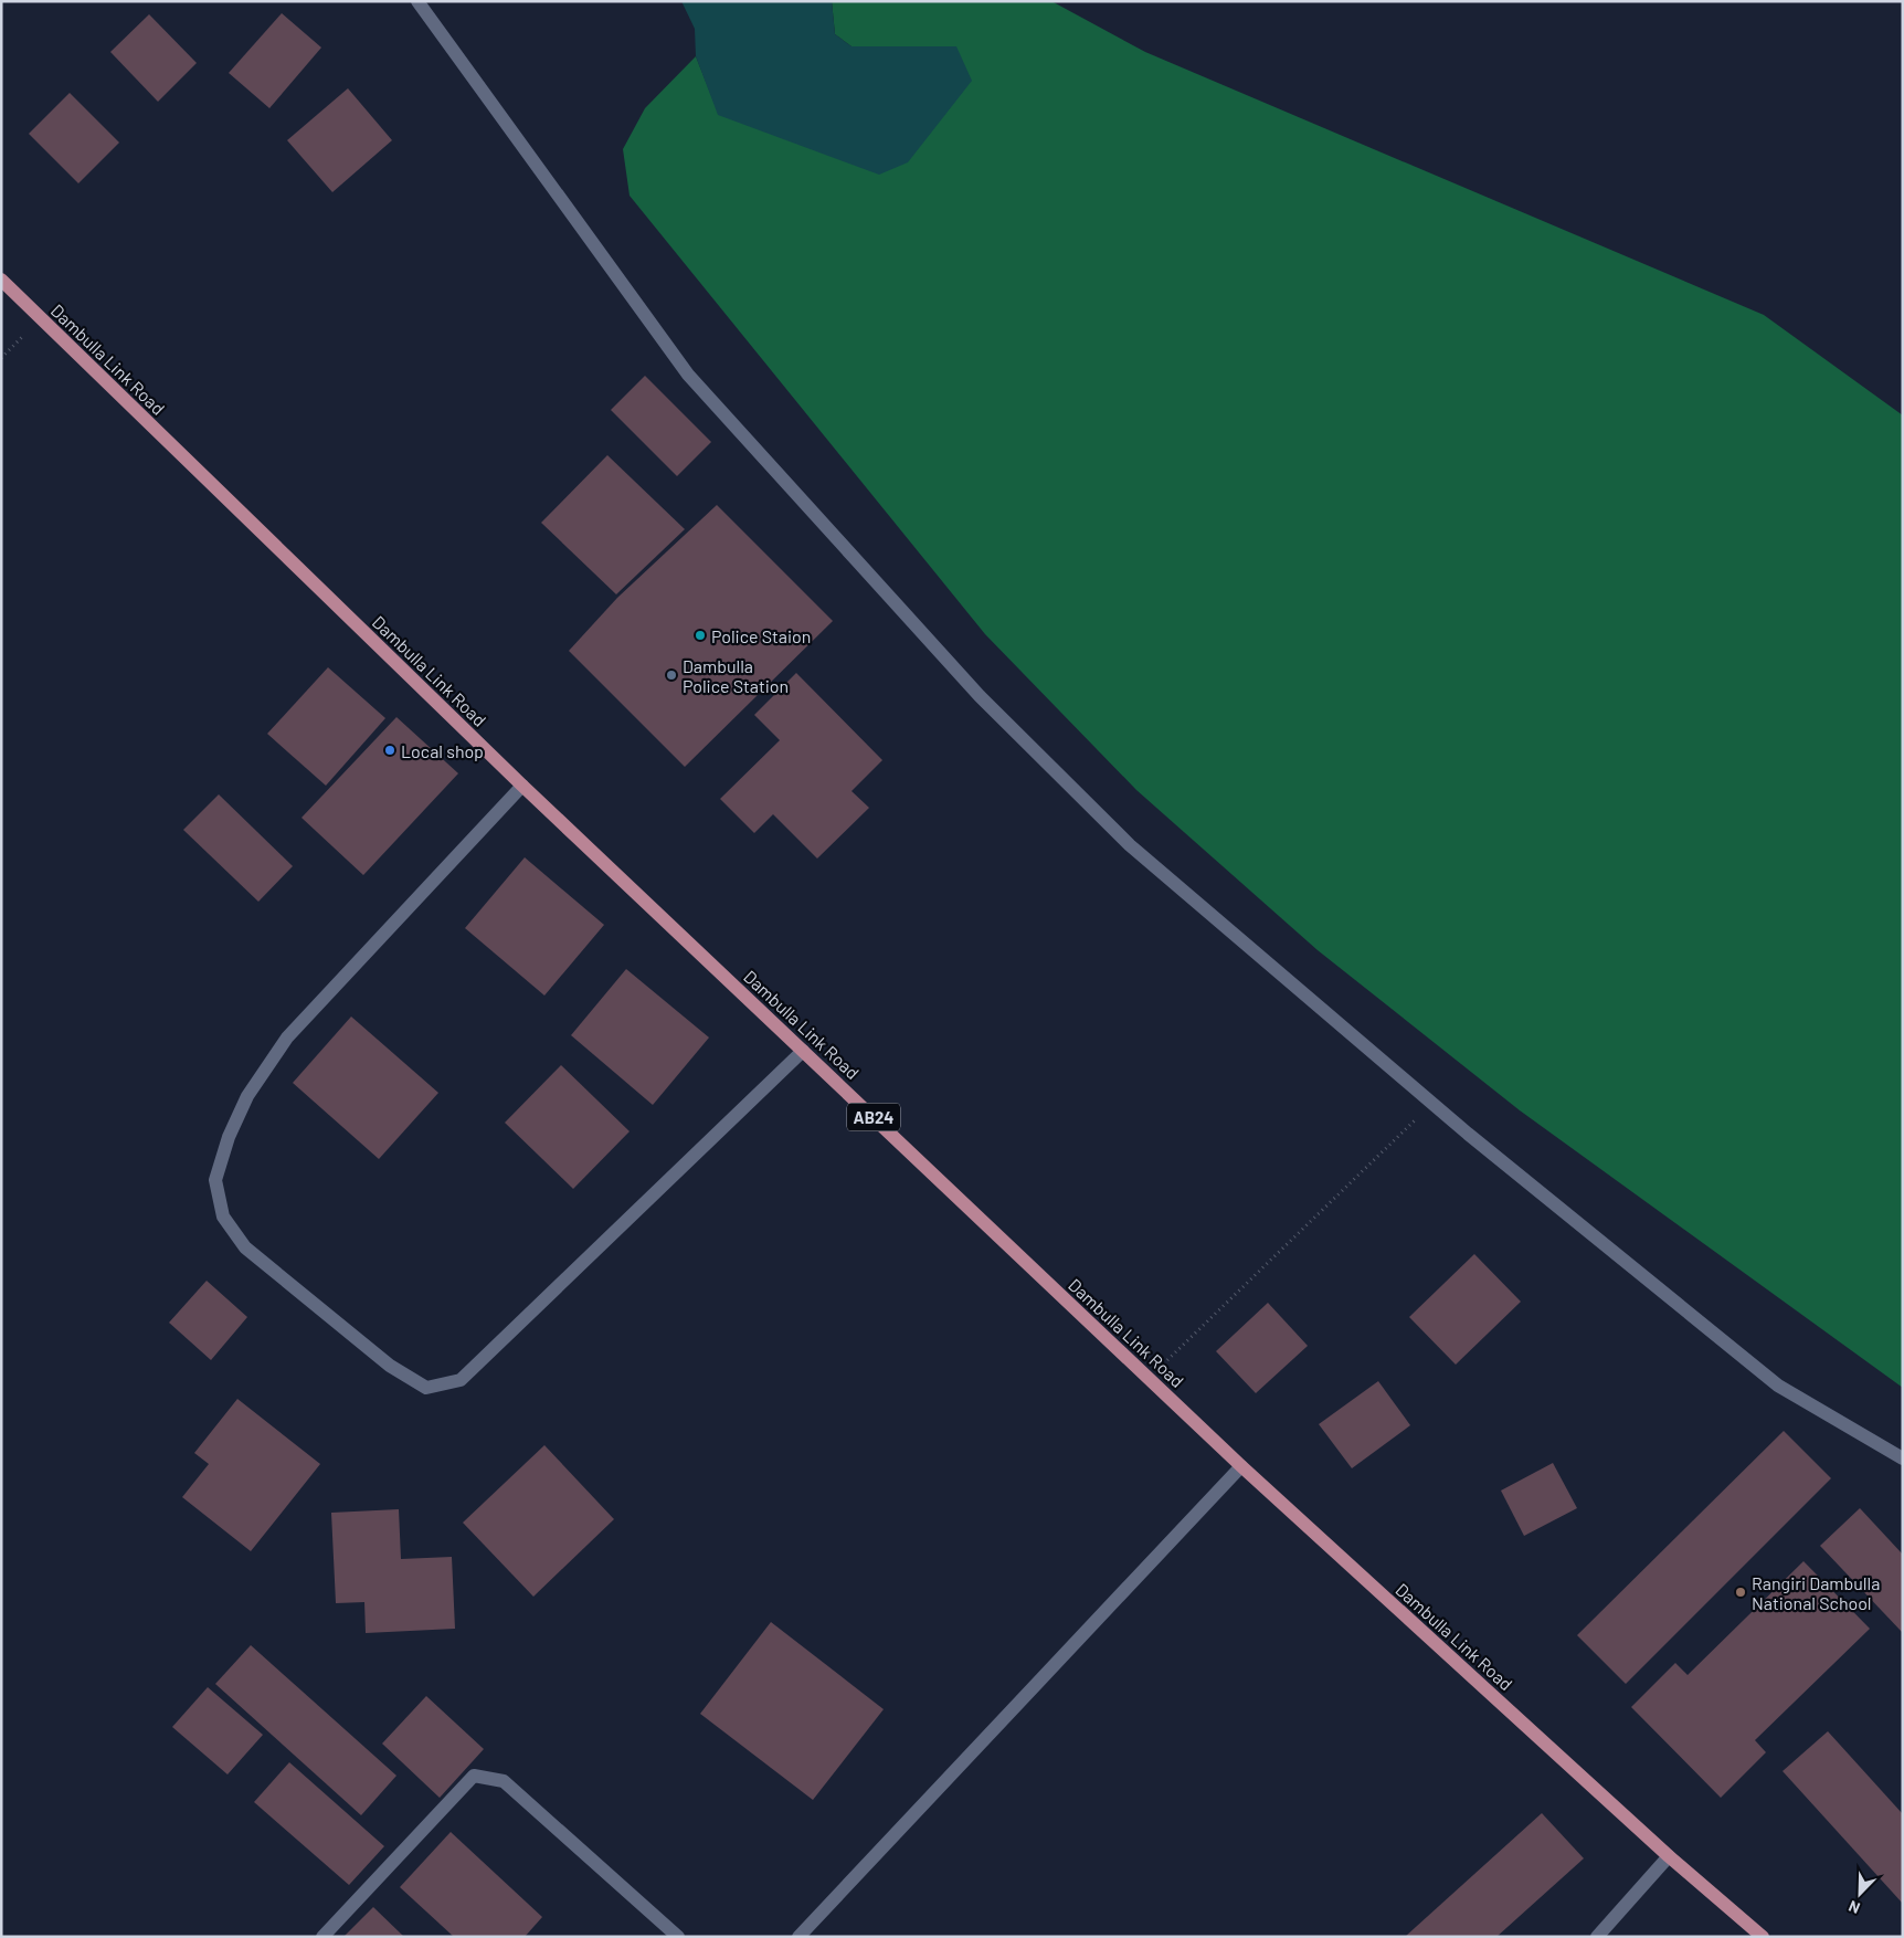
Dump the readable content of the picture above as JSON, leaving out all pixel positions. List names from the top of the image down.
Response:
{
  "streets": {
    "main road": ["Dambulla Link Road", "AB24"]
  },
  "places": [
    "Police Staion",
    "Dambulla Police Station",
    "Local shop",
    "Rangiri Dambulla National School"
  ],
  "north": "bottom left"
}
